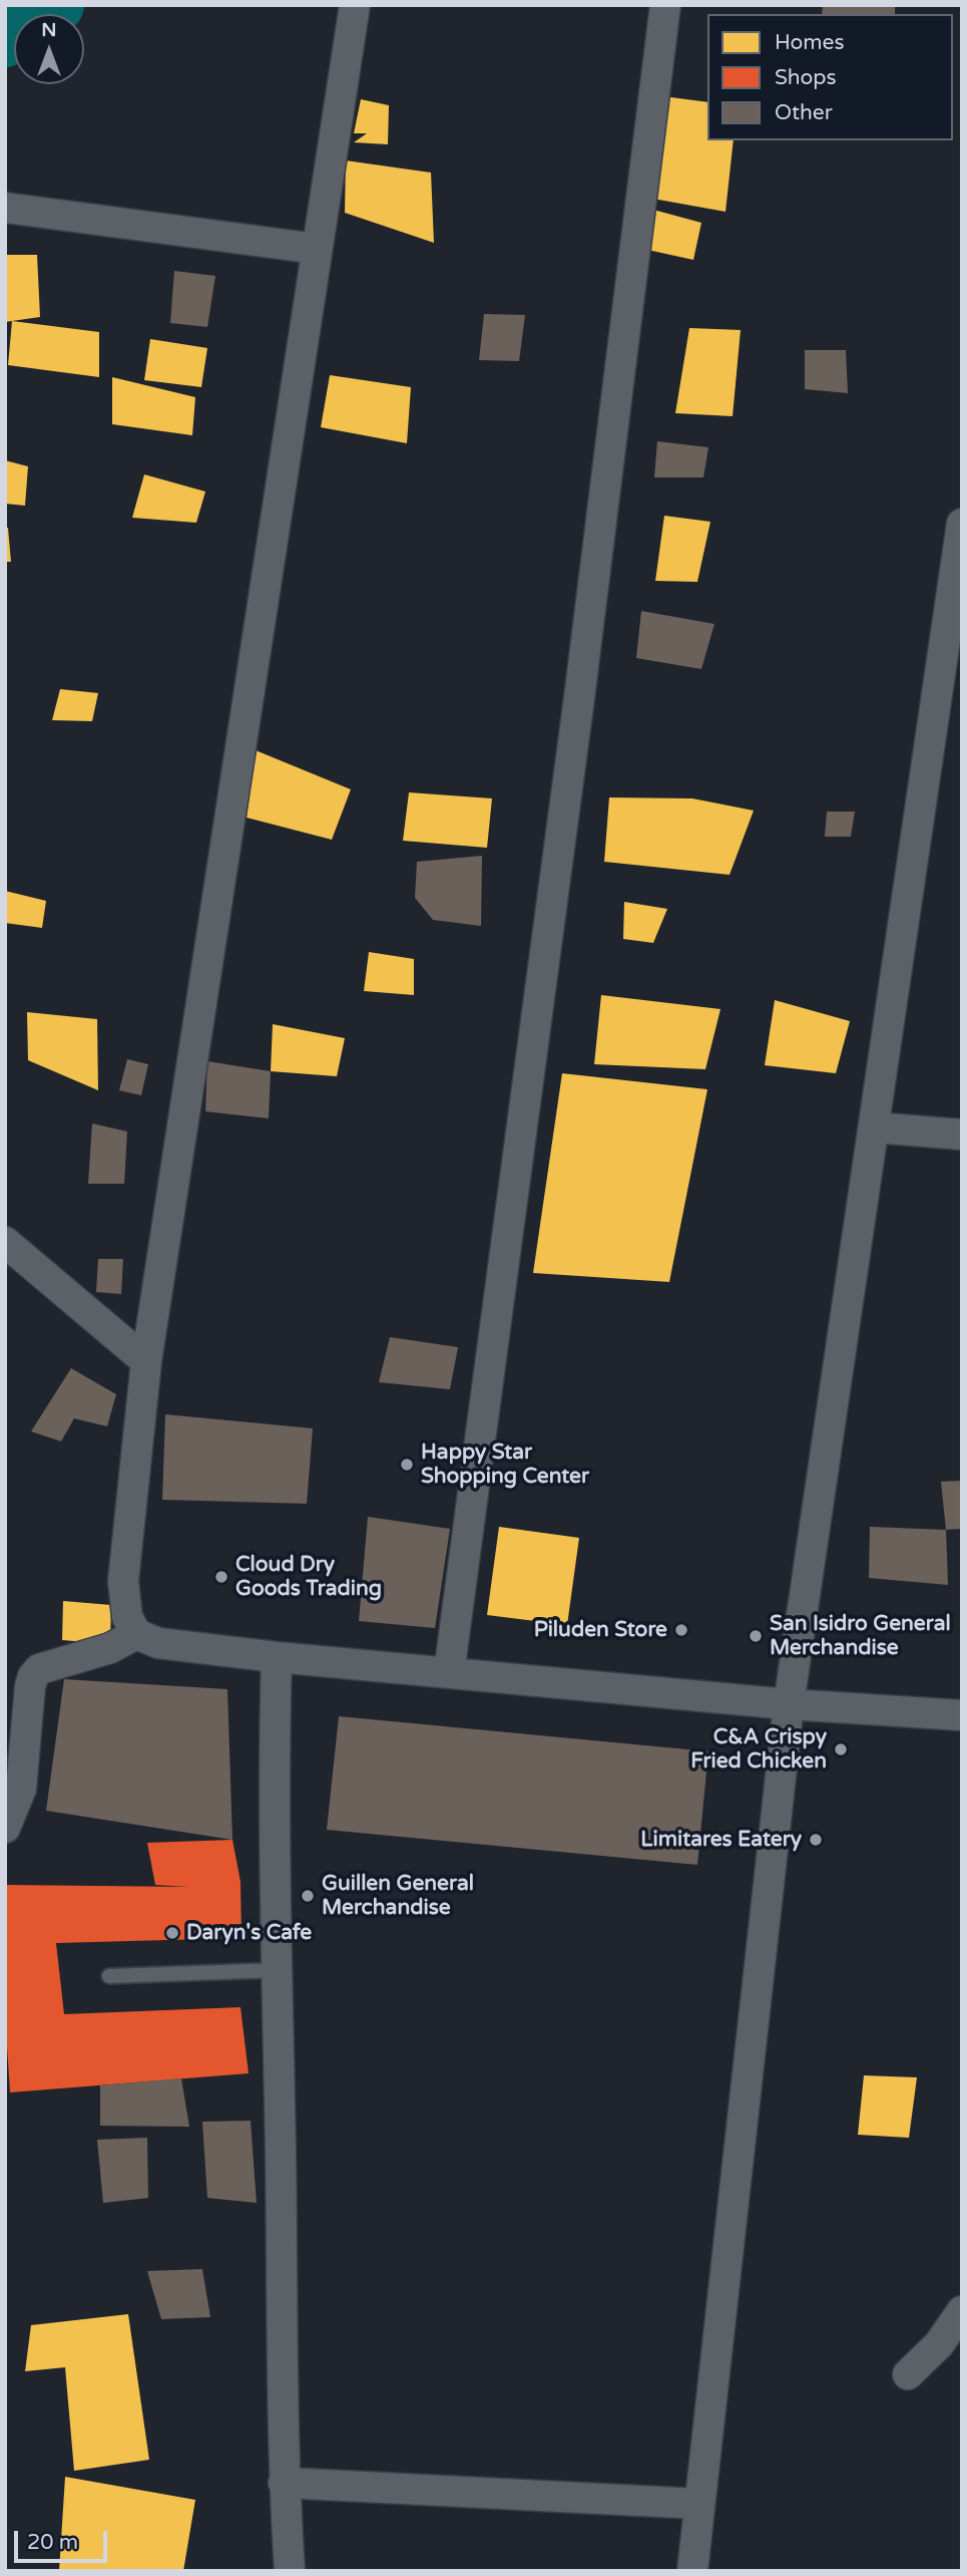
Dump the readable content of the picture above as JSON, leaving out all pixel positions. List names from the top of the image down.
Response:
{
  "places": [
    "Happy Star Shopping Center",
    "Cloud Dry Goods Trading",
    "Piluden Store",
    "San Isidro General Merchandise",
    "C&A Crispy Fried Chicken",
    "Limitares Eatery",
    "Guillen General Merchandise",
    "Daryn's Cafe"
  ],
  "legend": ["Homes", "Shops", "Other"],
  "scale_bar": "20 m",
  "north": "top"
}
